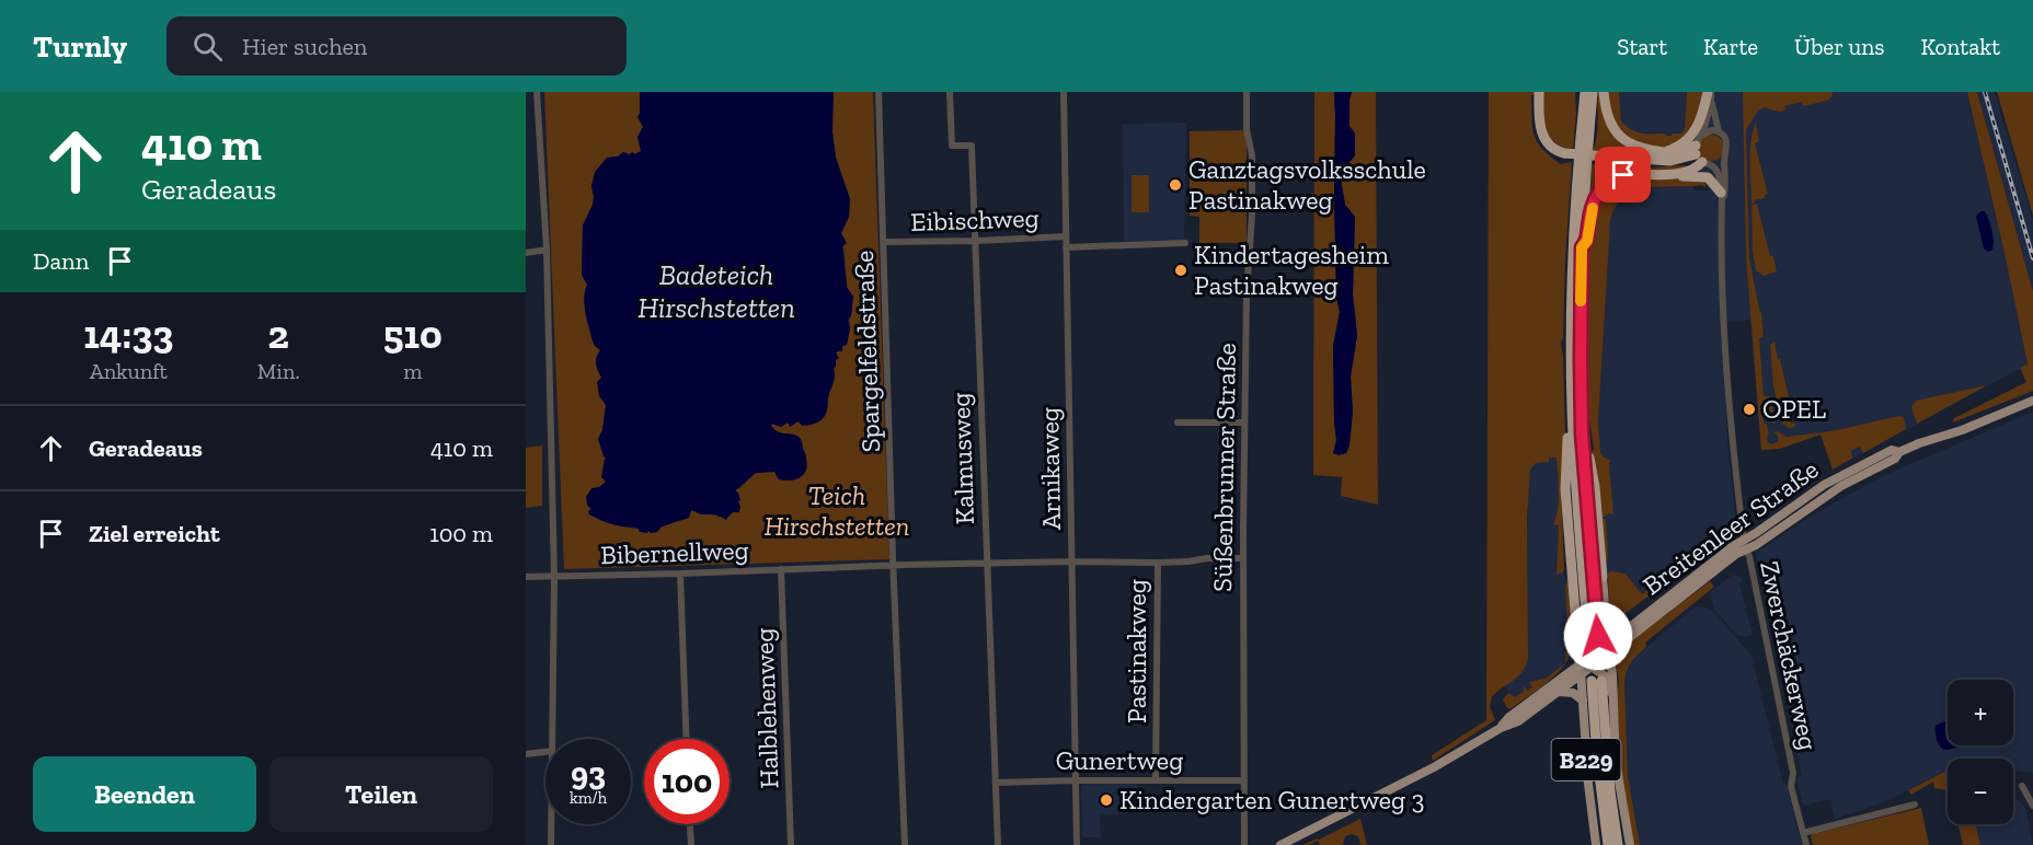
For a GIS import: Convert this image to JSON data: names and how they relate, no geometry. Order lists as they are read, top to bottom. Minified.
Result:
{"streets":{"main road":["Breitenleer Straße","B229"],"street":["Eibischweg","Spargelfeldstraße","Kalmusweg","Süßenbrunner Straße","Arnikaweg","Bibernellweg","Pastinakweg","Zwerchäckerweg","Halblehenweg","Gunertweg"]},"crossings":[["Eibischweg","Spargelfeldstraße"],["Eibischweg","Kalmusweg"],["Eibischweg","Arnikaweg"],["Spargelfeldstraße","Bibernellweg"],["Kalmusweg","Bibernellweg"],["Kalmusweg","Gunertweg"],["Süßenbrunner Straße","Bibernellweg"],["Süßenbrunner Straße","Gunertweg"],["Arnikaweg","Bibernellweg"],["Arnikaweg","Gunertweg"],["Breitenleer Straße","Zwerchäckerweg"],["Breitenleer Straße","B229"],["Bibernellweg","Pastinakweg"],["Bibernellweg","Halblehenweg"],["Pastinakweg","Gunertweg"]],"water":["Badeteich Hirschstetten"],"parks":["Teich Hirschstetten"],"places":["Ganztagsvolksschule Pastinakweg","Kindertagesheim Pastinakweg","OPEL","Kindergarten Gunertweg 3"],"page":{"header":"Turnly","search":"Hier suchen","nav":["Start","Karte","Über uns","Kontakt"],"turn":["410 m","Geradeaus"],"then":"Dann","eta":["14:33","Ankunft","2","Min.","510","m"],"list":[{"name":"Geradeaus","value":"410 m"},{"name":"Ziel erreicht","value":"100 m"}],"map_buttons":["+","−"],"speed":"93 km/h","limit":"100","buttons":["Beenden","Teilen"]}}
